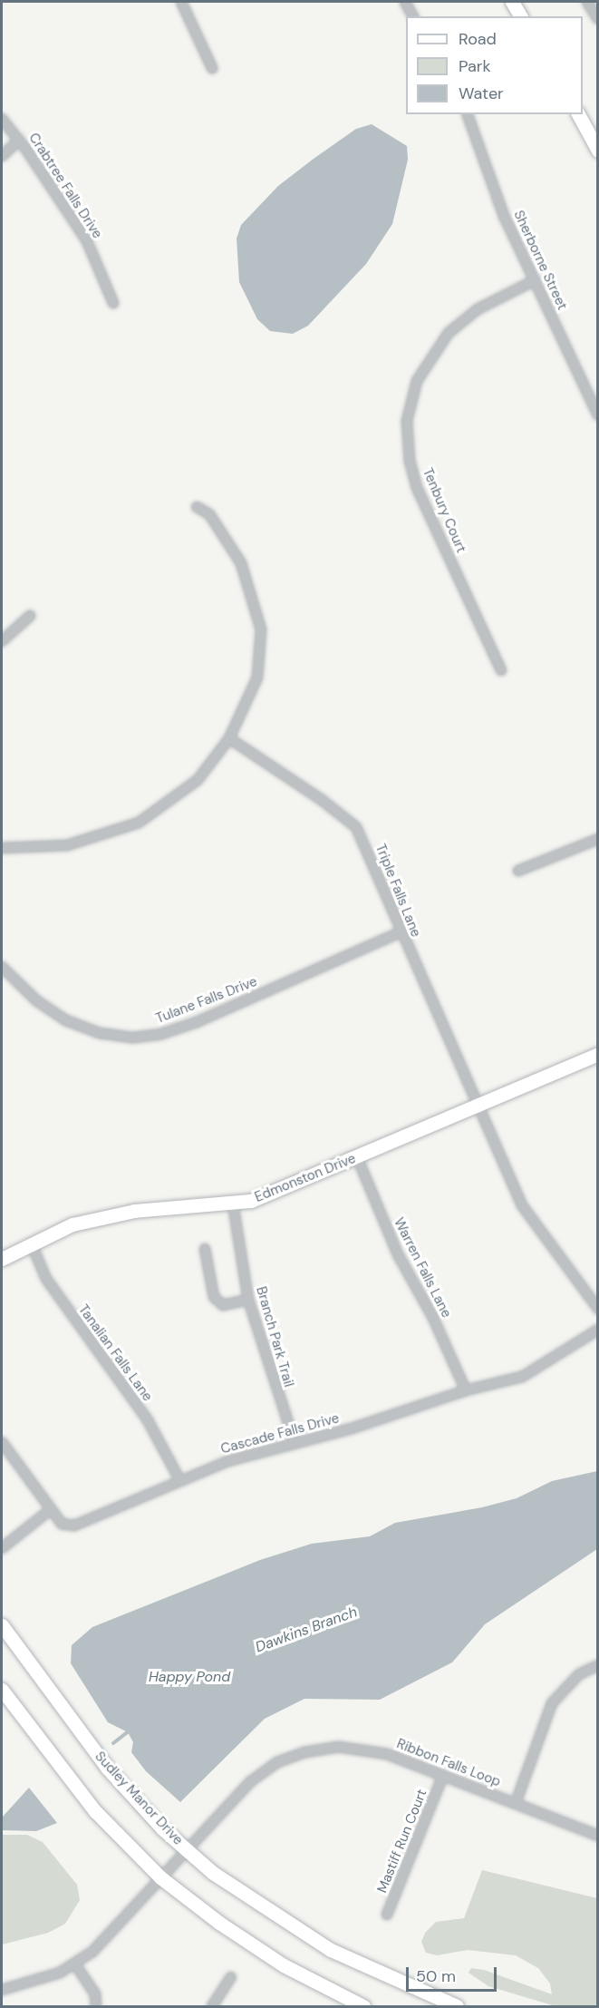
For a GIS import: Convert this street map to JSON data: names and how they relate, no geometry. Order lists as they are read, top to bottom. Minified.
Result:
{"streets":{"main road":["Edmonston Drive","Sudley Manor Drive"],"street":["Crabtree Falls Drive","Sherborne Street","Tenbury Court","Triple Falls Lane","Tulane Falls Drive","Warren Falls Lane","Branch Park Trail","Tanalian Falls Lane","Cascade Falls Drive","Ribbon Falls Loop","Mastiff Run Court"]},"crossings":[["Sherborne Street","Tenbury Court"],["Triple Falls Lane","Tulane Falls Drive"],["Triple Falls Lane","Edmonston Drive"],["Edmonston Drive","Warren Falls Lane"],["Edmonston Drive","Branch Park Trail"],["Edmonston Drive","Tanalian Falls Lane"],["Warren Falls Lane","Cascade Falls Drive"],["Branch Park Trail","Cascade Falls Drive"],["Tanalian Falls Lane","Cascade Falls Drive"],["Ribbon Falls Loop","Sudley Manor Drive"],["Ribbon Falls Loop","Mastiff Run Court"]],"water":["Dawkins Branch","Happy Pond"],"legend":["Road","Park","Water"],"scale_bar":"50 m"}
